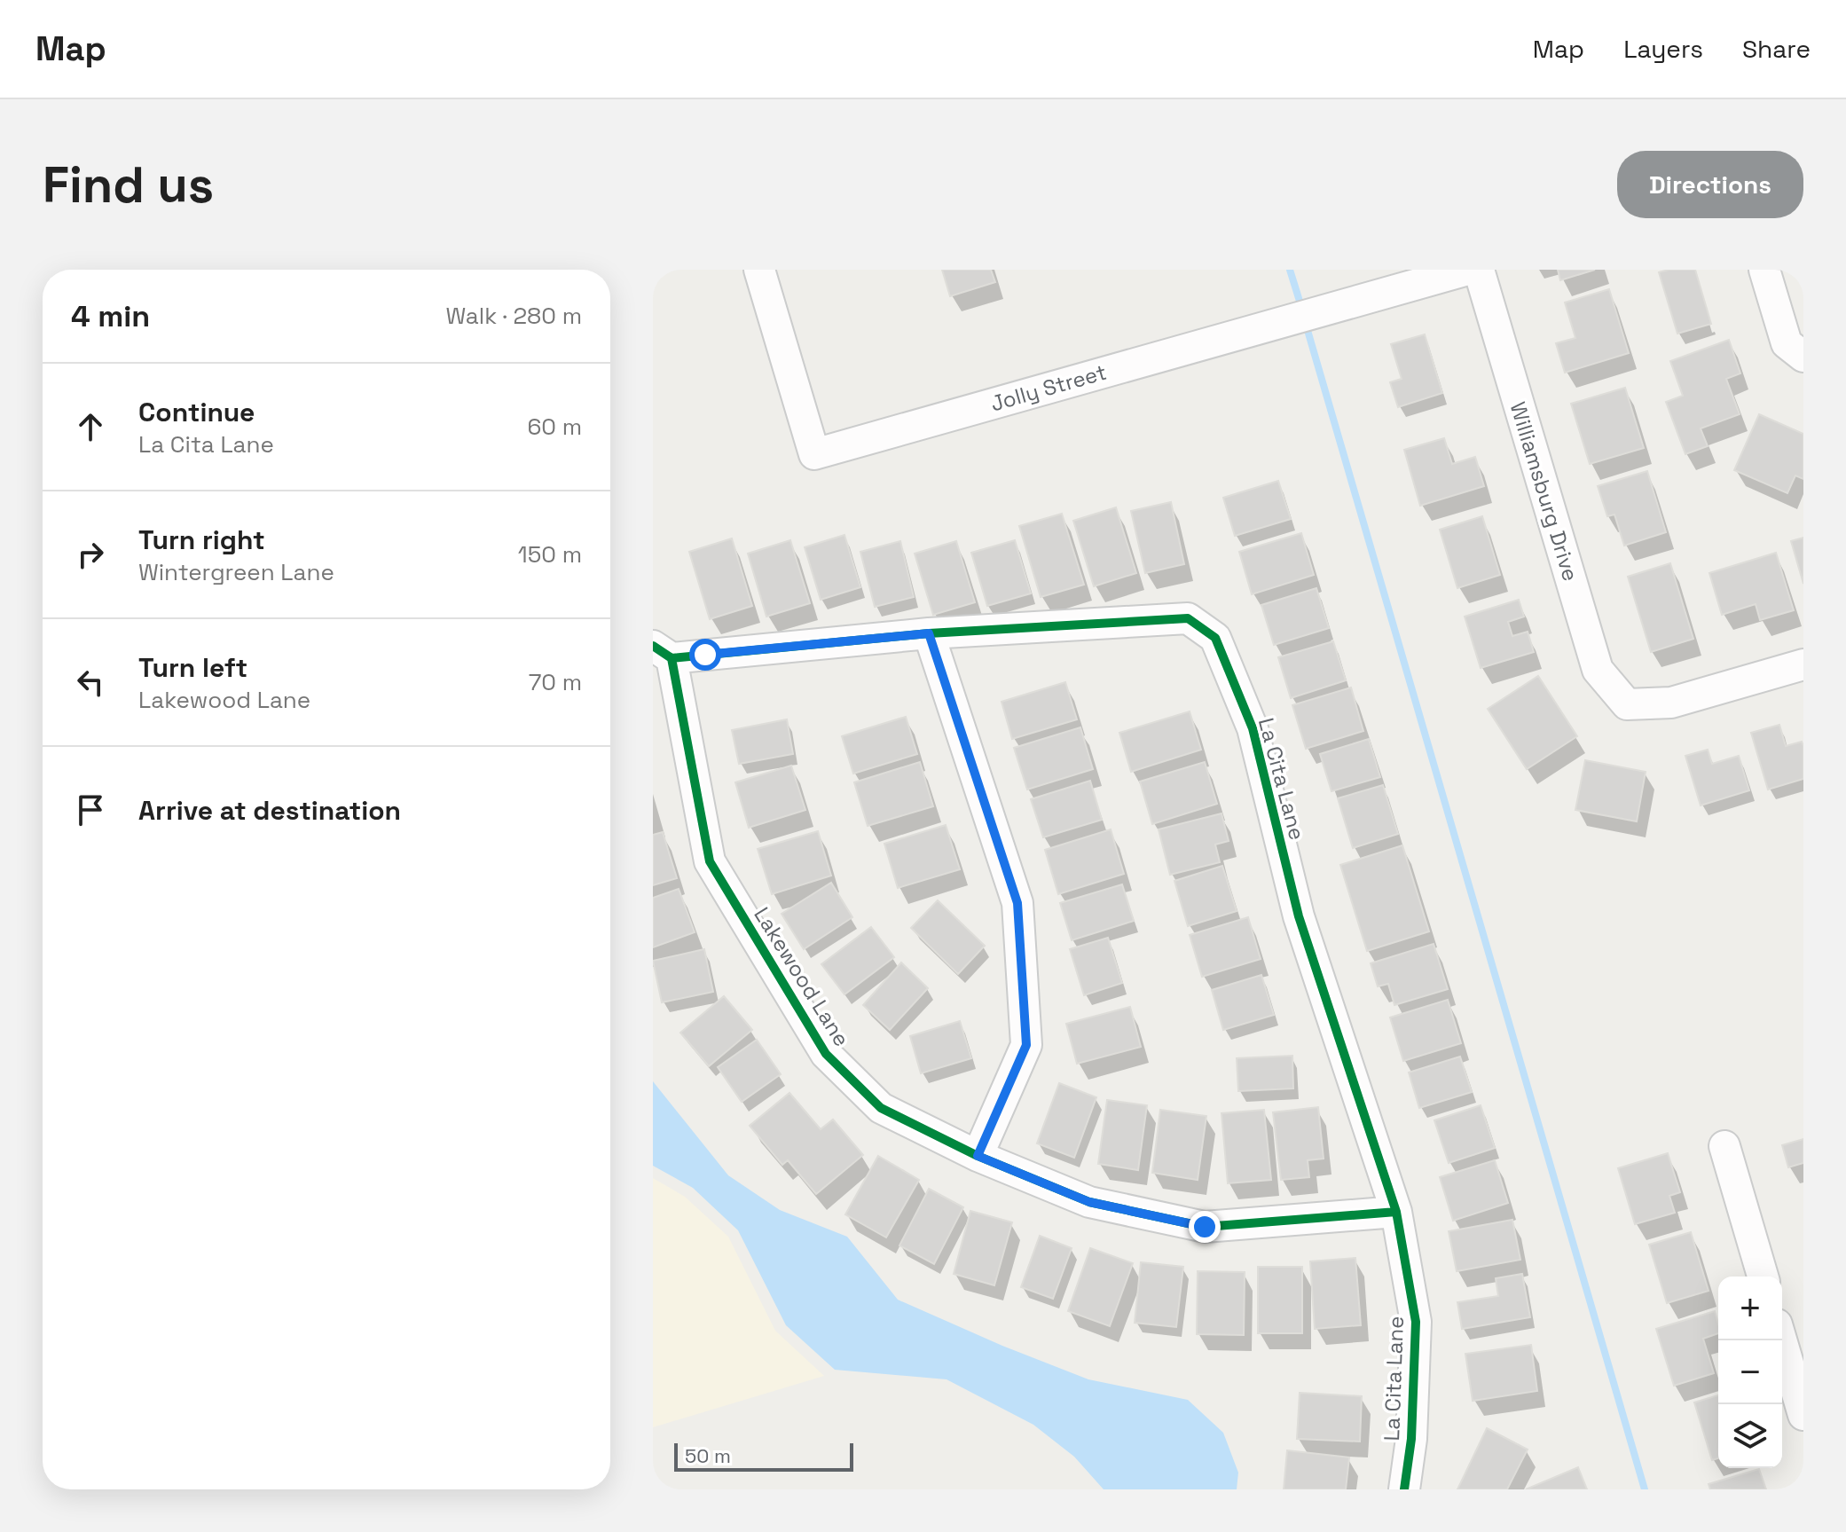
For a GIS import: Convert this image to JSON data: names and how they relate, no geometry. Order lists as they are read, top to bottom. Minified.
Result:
{"streets":{"street":["Jolly Street","Williamsburg Drive","La Cita Lane","Lakewood Lane"]},"crossings":[["La Cita Lane","Lakewood Lane"]],"scale_bar":"50 m","page":{"header":"Map","nav":["Map","Layers","Share"],"buttons":"Directions","title":"Find us","heading":["4 min","Walk · 280 m"],"list":[["Continue","La Cita Lane","60 m"],["Turn right","Wintergreen Lane","150 m"],["Turn left","Lakewood Lane","70 m"],"Arrive at destination"],"map_buttons":["+","−"],"scale":"50 m"}}
